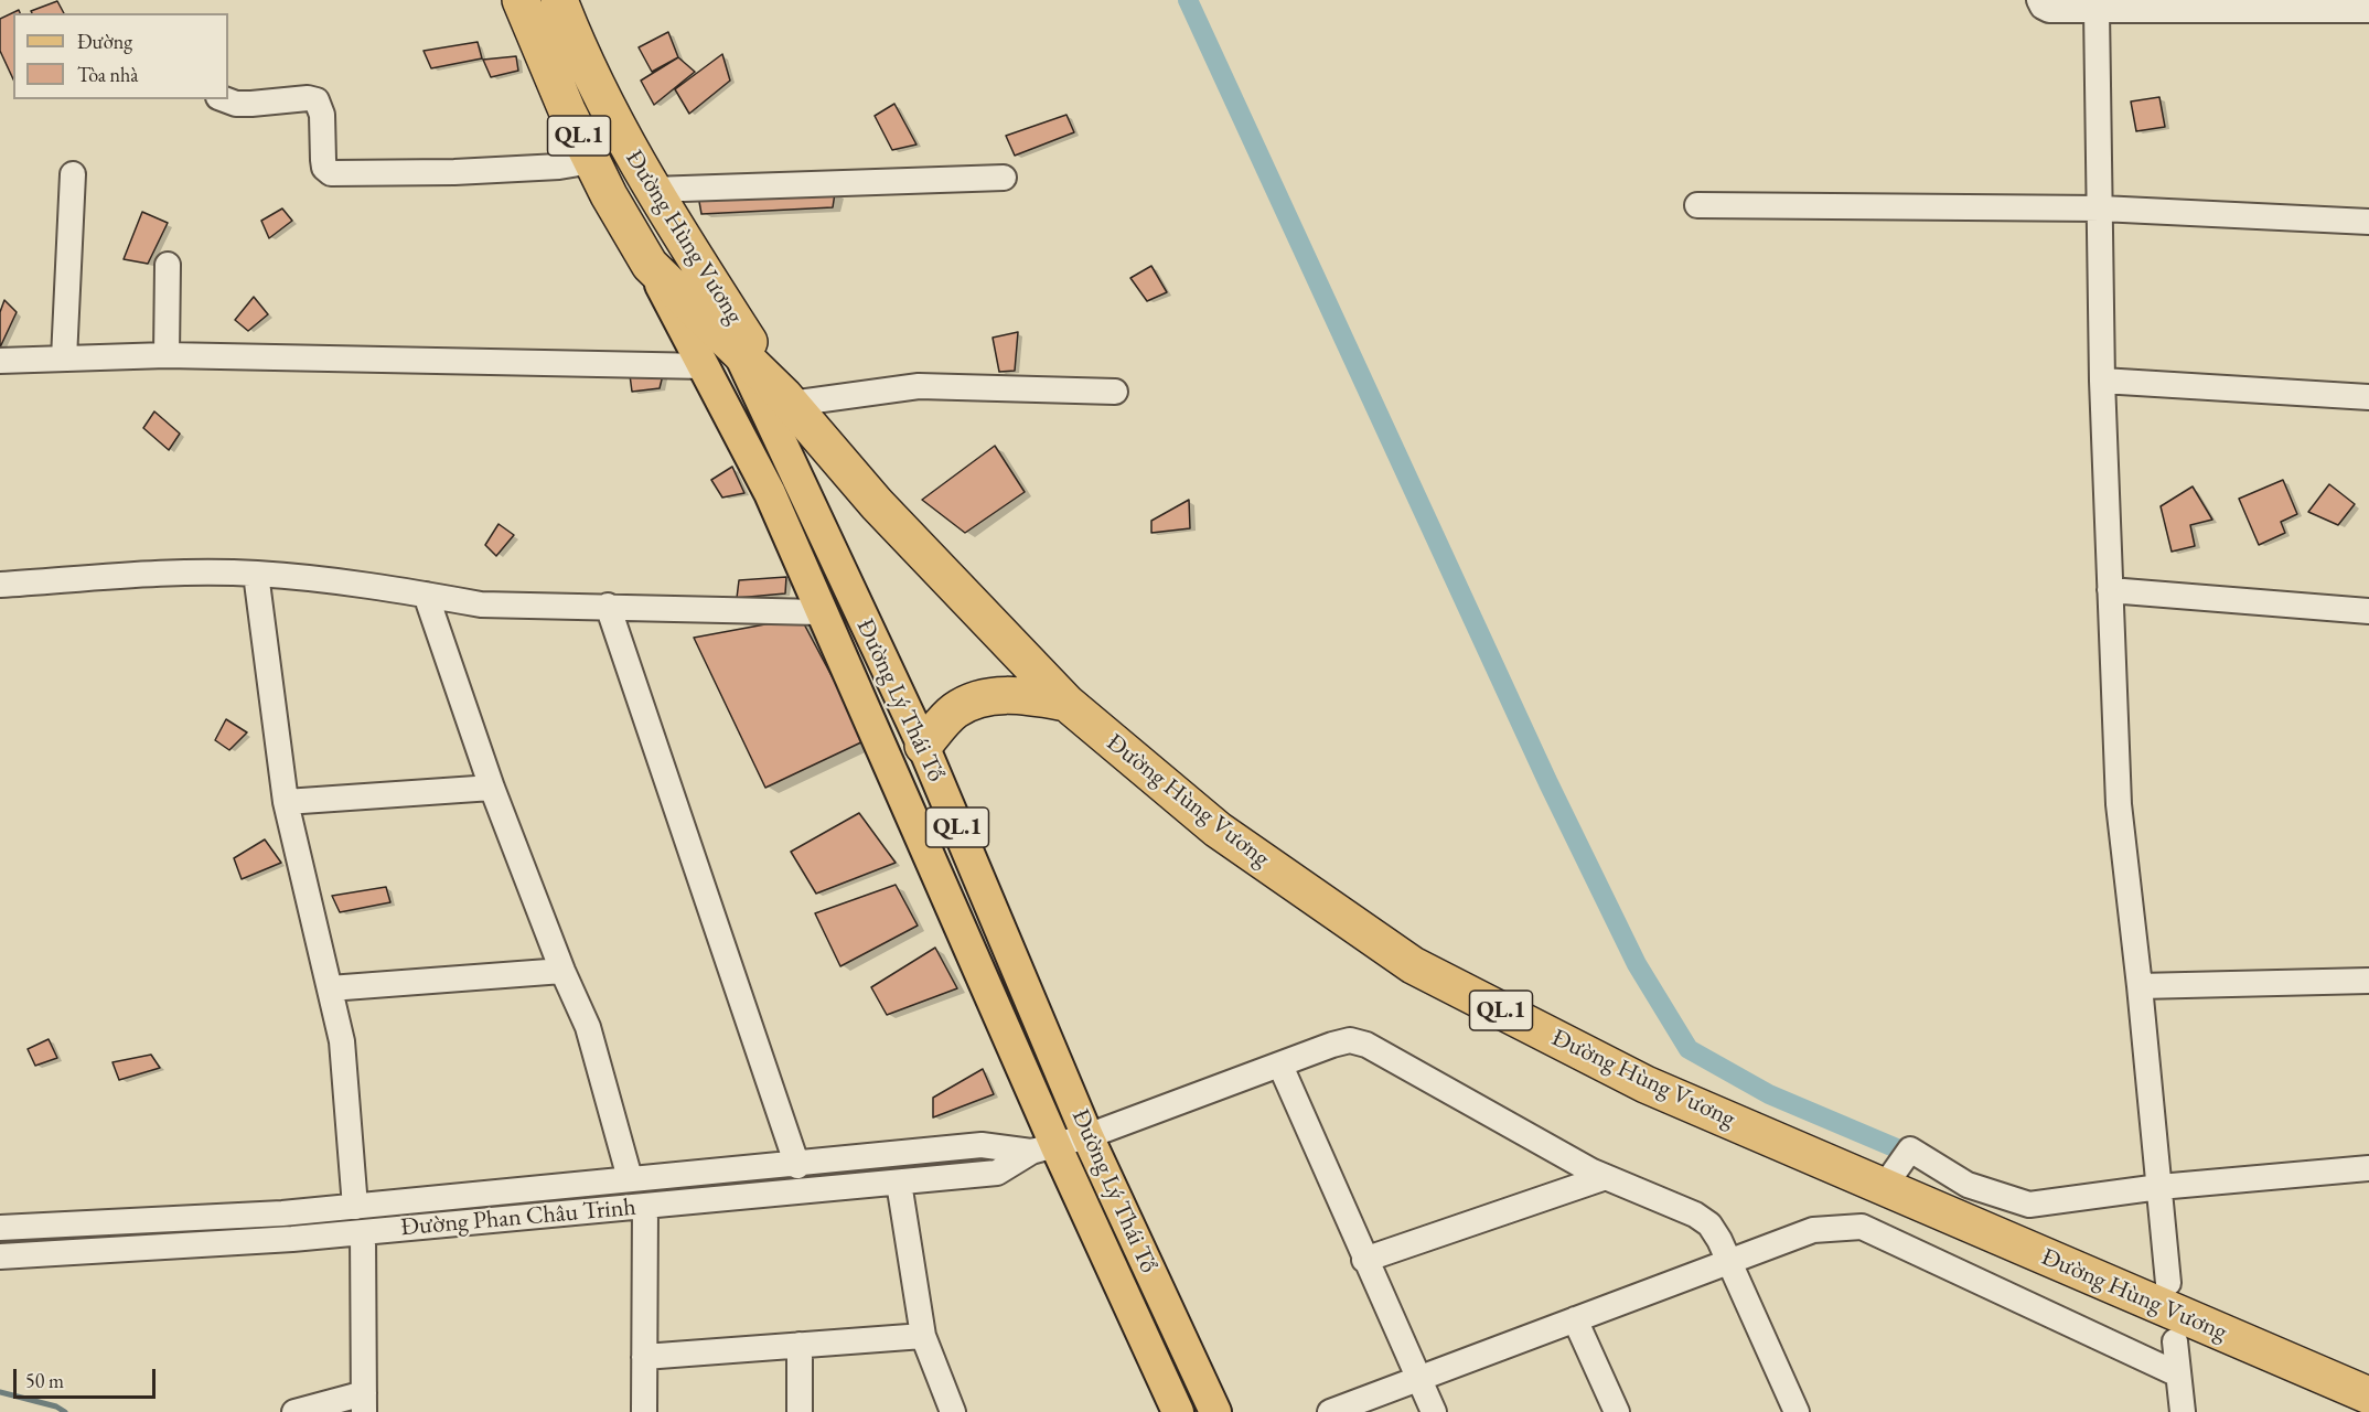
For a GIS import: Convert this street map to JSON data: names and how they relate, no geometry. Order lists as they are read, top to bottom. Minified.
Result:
{"streets":{"highway":["QL.1","Đường Hùng Vương"],"main road":["Đường Lý Thái Tổ"],"street":["Đường Phan Châu Trinh"]},"crossings":[["Đường Hùng Vương","Đường Lý Thái Tổ"],["Đường Lý Thái Tổ","Đường Phan Châu Trinh"]],"legend":["Đường","Tòa nhà"],"scale_bar":"50 m"}
